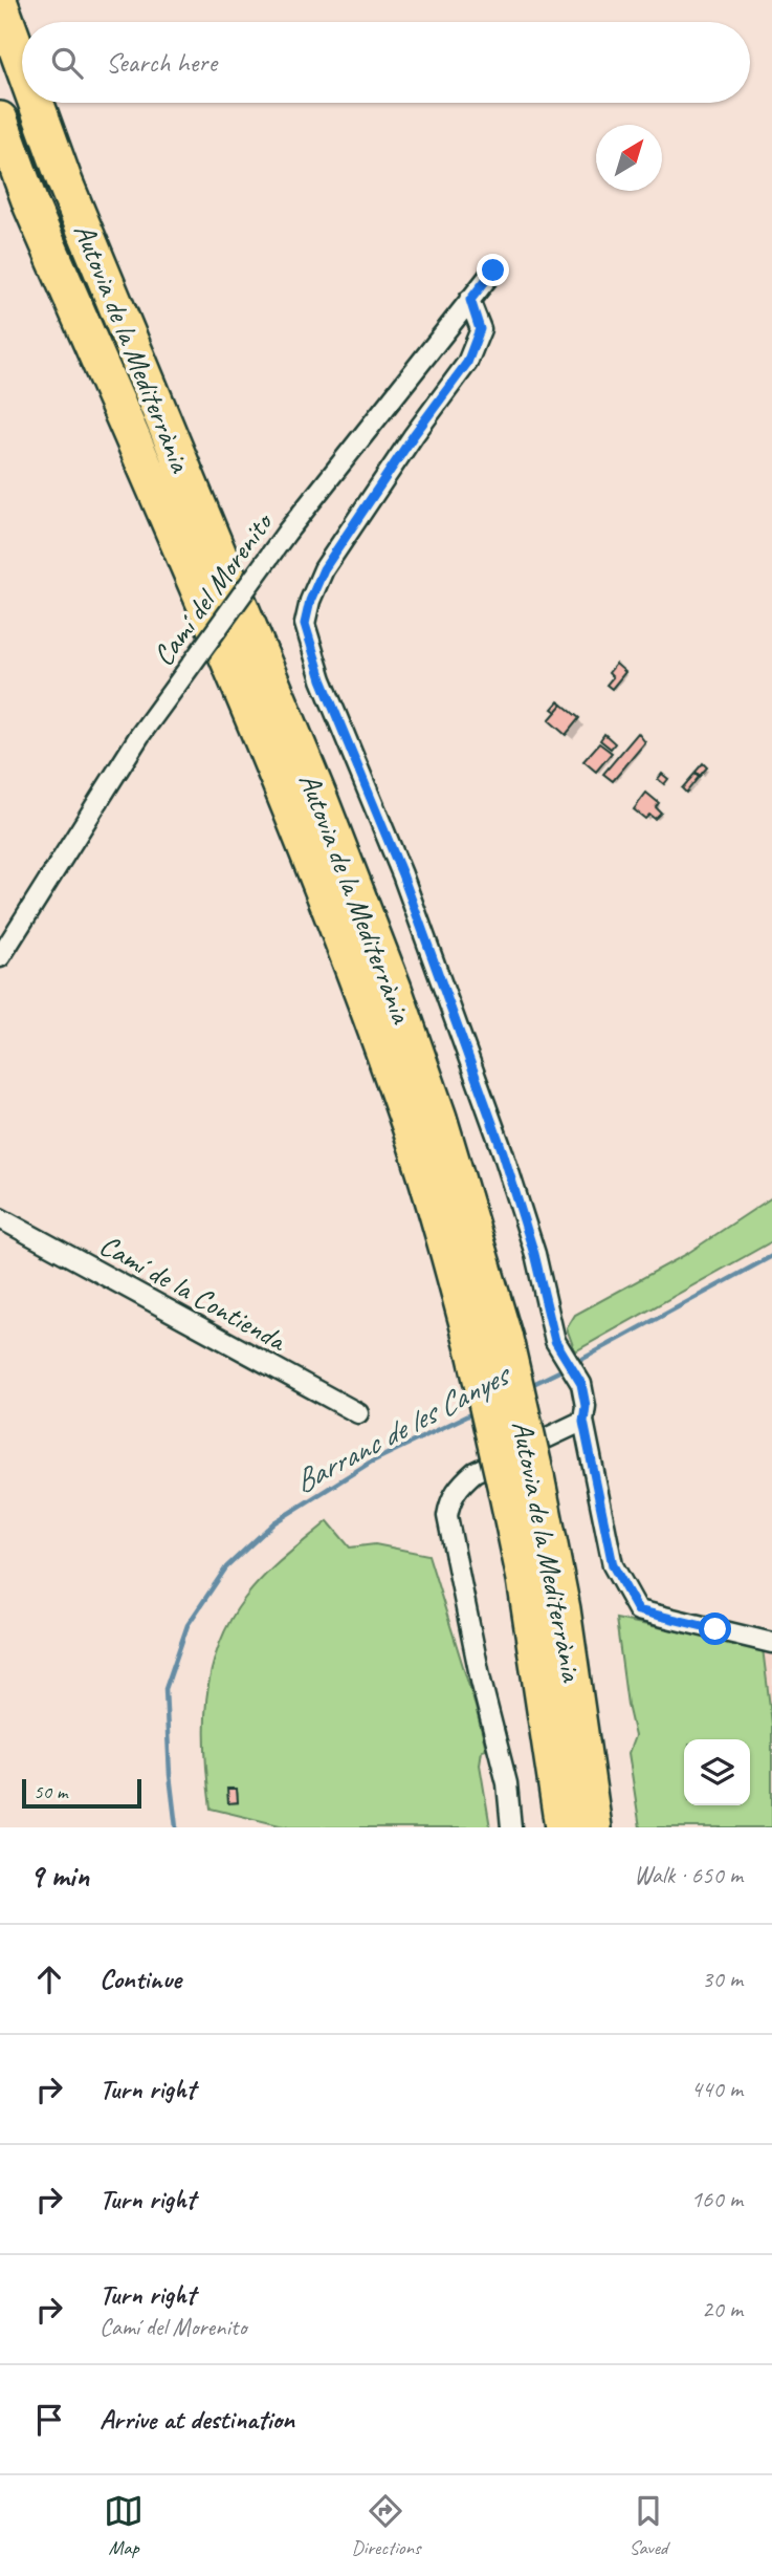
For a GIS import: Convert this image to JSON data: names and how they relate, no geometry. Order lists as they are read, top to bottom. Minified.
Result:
{"streets":{"highway":["Autovia de la Mediterrània"],"street":["Camí del Morenito","Camí de la Contienda"]},"water":["Barranc de les Canyes"],"scale_bar":"50 m","north":"top right","page":{"search":"Search here","scale":"50 m","heading":["9 min","Walk · 650 m"],"list":[["Continue","30 m"],["Turn right","440 m"],["Turn right","160 m"],["Turn right","Camí del Morenito","20 m"],"Arrive at destination"],"nav":["Map","Directions","Saved"]}}
